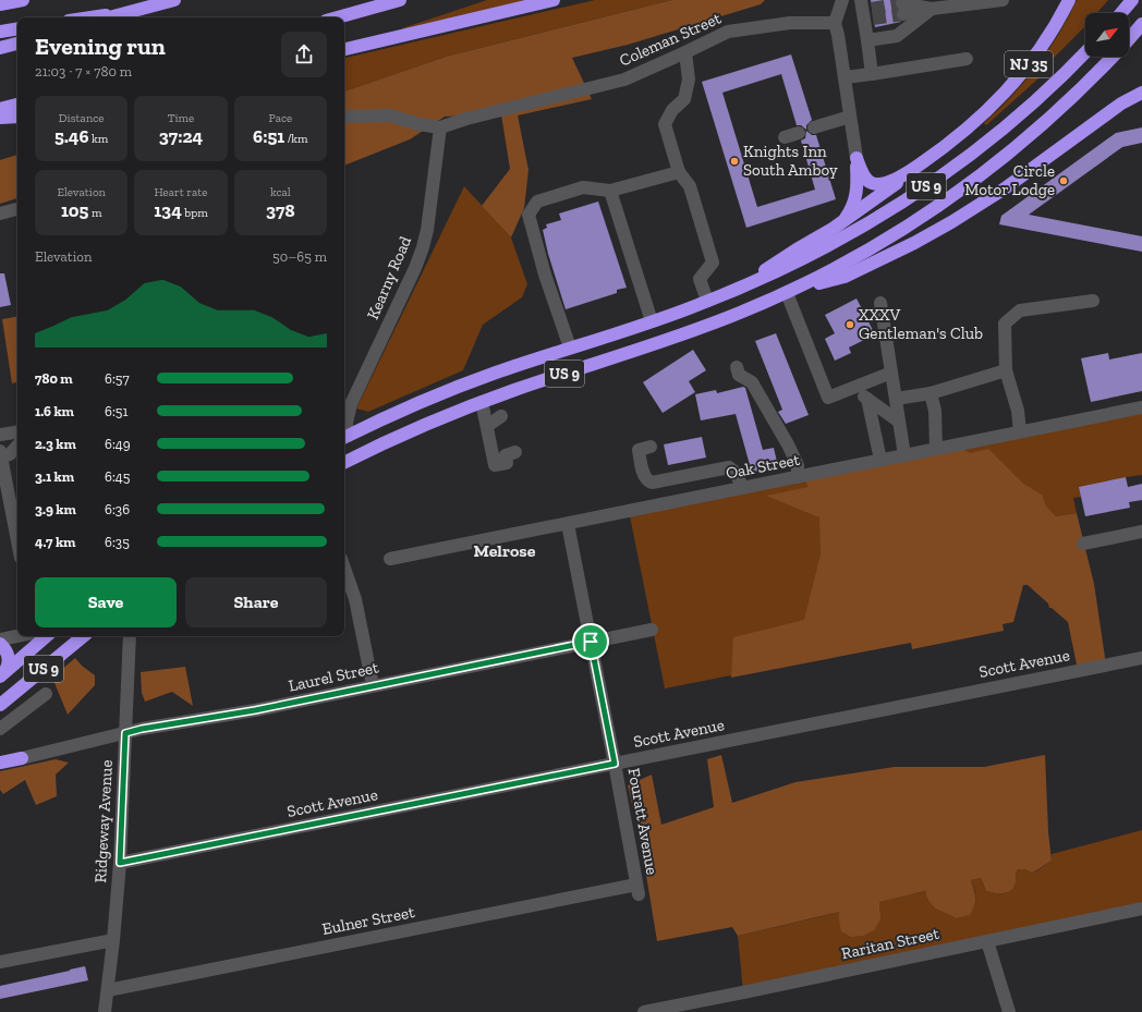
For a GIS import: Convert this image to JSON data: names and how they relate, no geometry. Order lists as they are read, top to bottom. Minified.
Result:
{"streets":{"highway":["NJ 35","US 9"],"street":["Coleman Street","Kearny Road","Oak Street","Scott Avenue","Laurel Street","Ridgeway Avenue","Fouratt Avenue","Eulner Street","Raritan Street"]},"crossings":[["Coleman Street","Kearny Road"],["NJ 35","US 9"],["US 9","Kearny Road"],["Oak Street","Fouratt Avenue"],["Scott Avenue","Ridgeway Avenue"],["Scott Avenue","Fouratt Avenue"],["Laurel Street","Ridgeway Avenue"],["Laurel Street","Fouratt Avenue"],["Ridgeway Avenue","Eulner Street"],["Fouratt Avenue","Eulner Street"]],"districts":["Melrose"],"places":["Knights Inn South Amboy","Circle Motor Lodge","XXXV Gentleman's Club"],"north":"top right","page":{"heading":["Evening run","21:03 · 7 × 780 m"],"stats":[["Distance","5.46 km"],["Time","37:24"],["Pace","6:51 /km"],["Elevation","105 m"],["Heart rate","134 bpm"],["kcal","378"]],"chart":["Elevation","50–65 m"],"list":[{"name":"780 m","note":"6:57"},{"name":"1.6 km","note":"6:51"},{"name":"2.3 km","note":"6:49"},{"name":"3.1 km","note":"6:45"},{"name":"3.9 km","note":"6:36"},{"name":"4.7 km","note":"6:35"}],"buttons":["Save","Share"]}}
